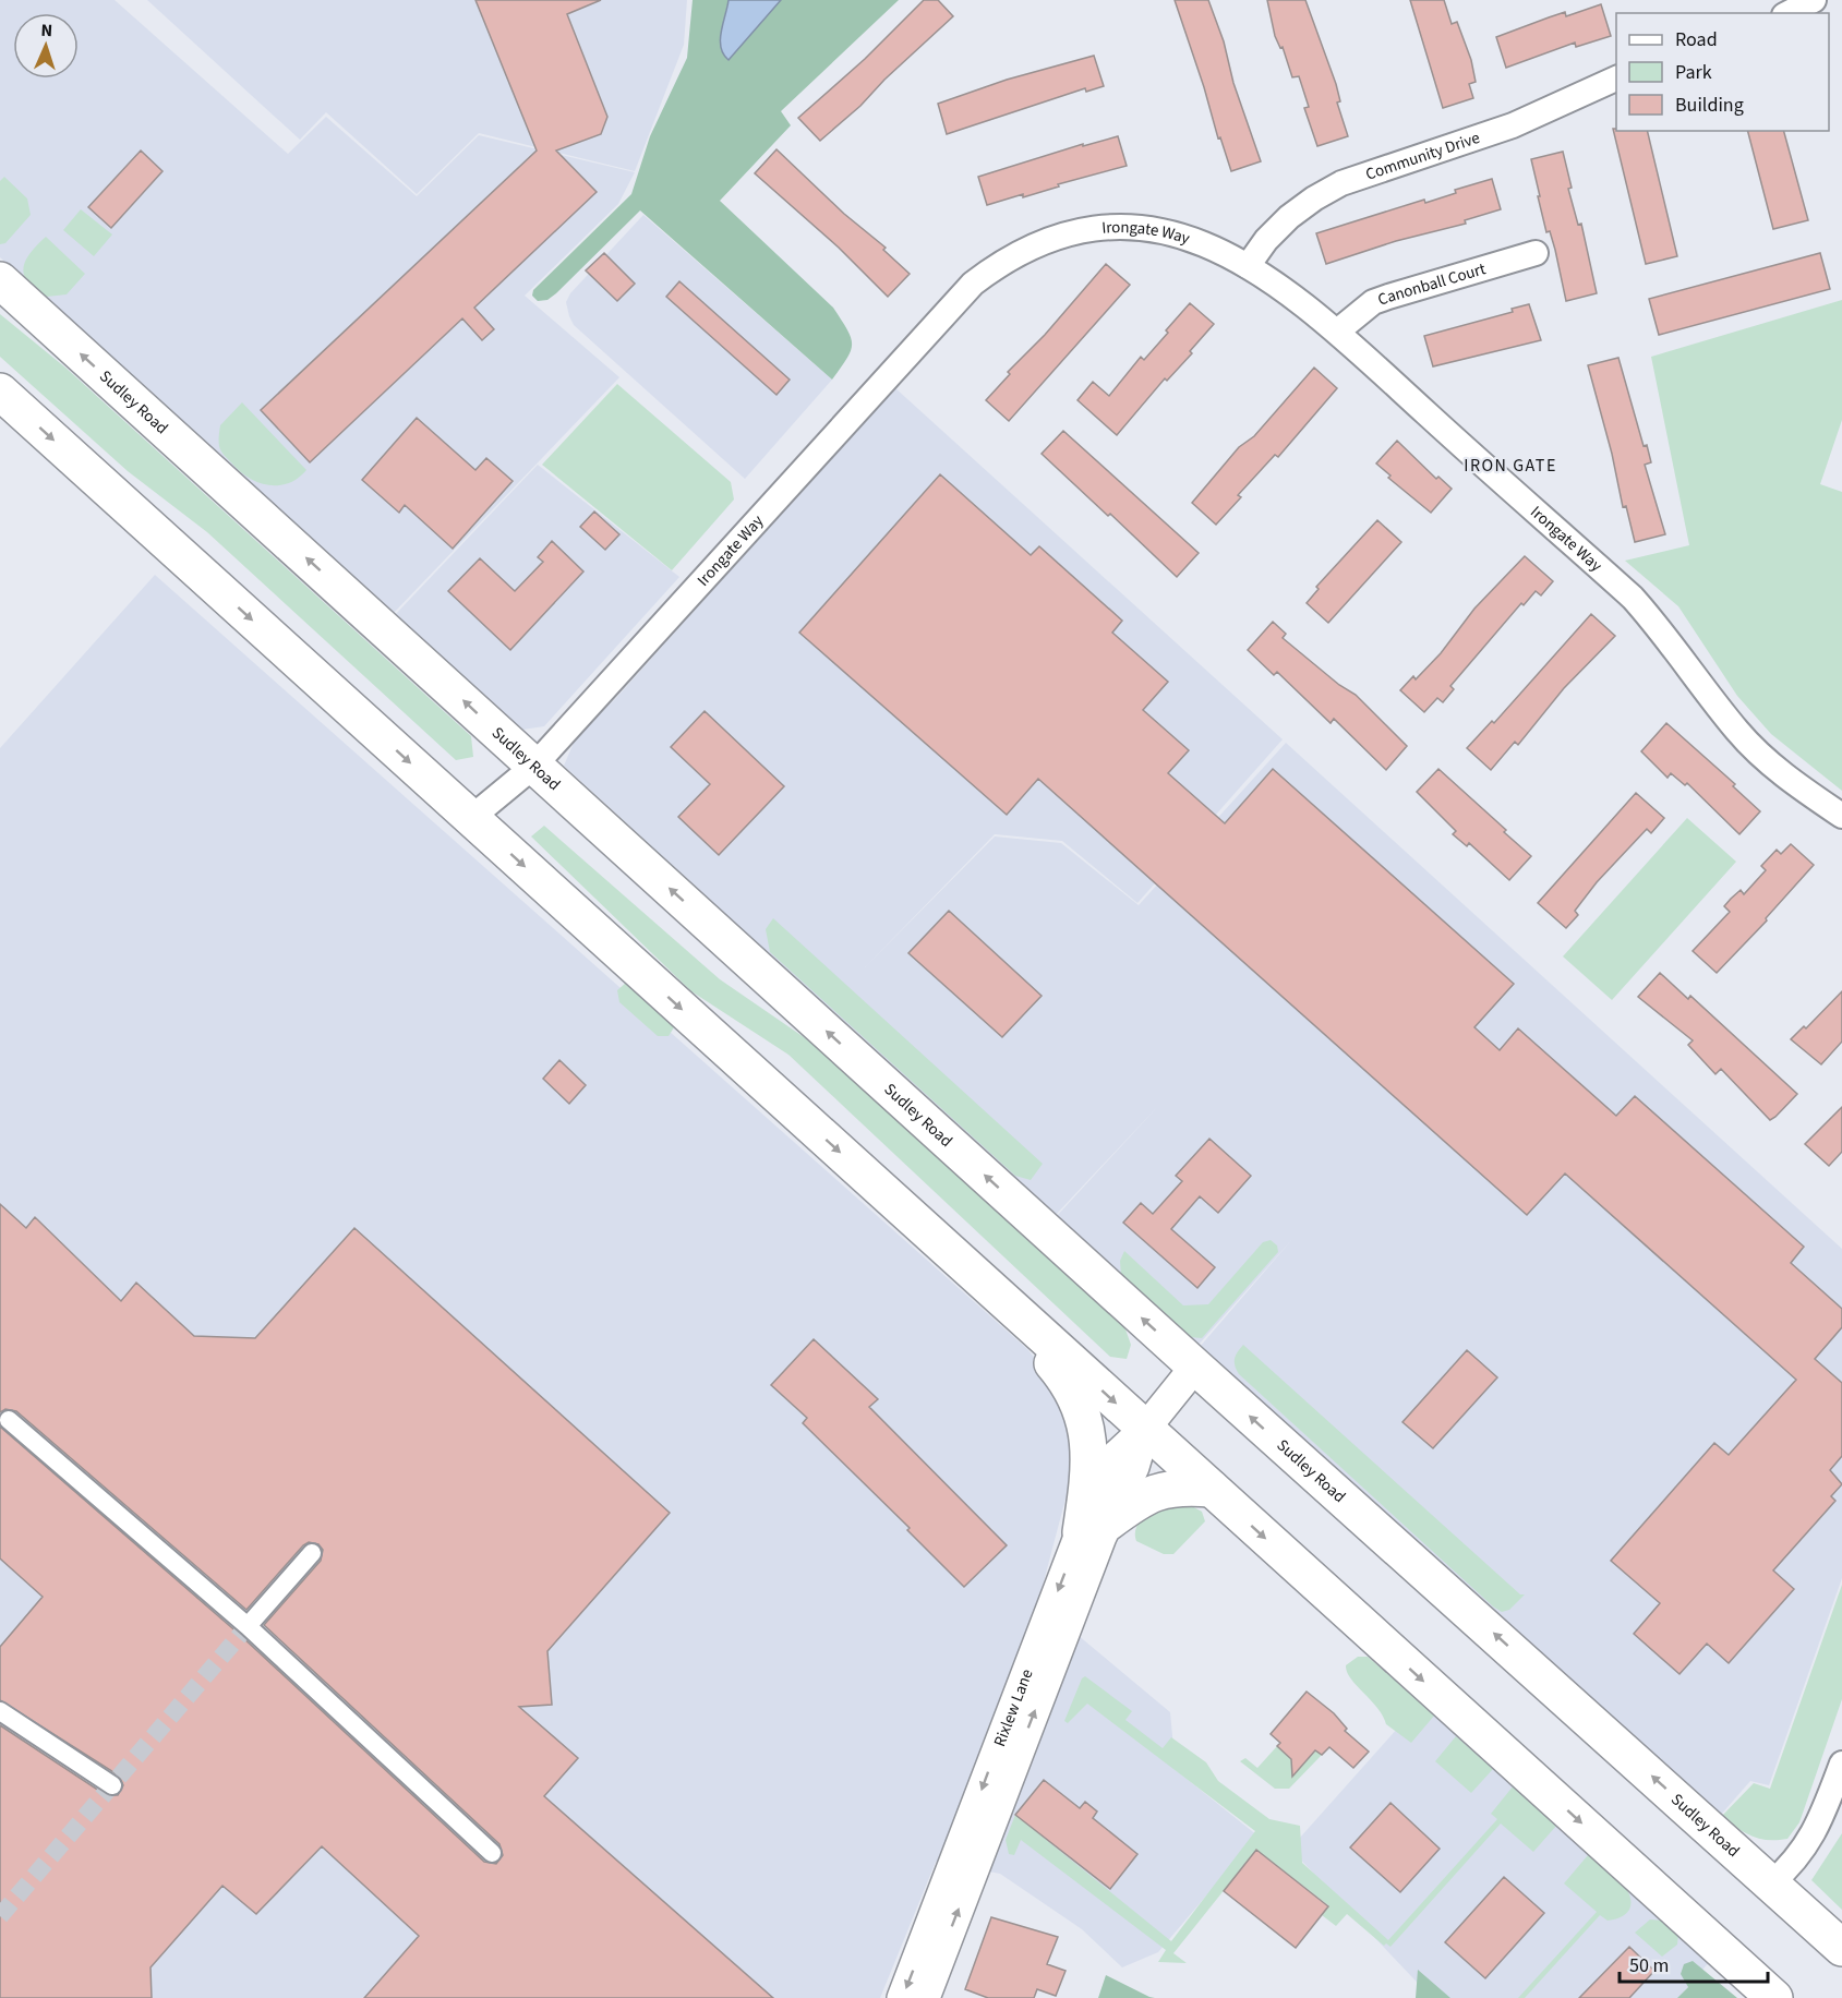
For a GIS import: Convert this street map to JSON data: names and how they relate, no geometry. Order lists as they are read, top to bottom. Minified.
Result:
{"streets":{"main road":["Sudley Road"],"street":["Community Drive","Irongate Way","Canonball Court","Rixlew Lane"]},"crossings":[["Community Drive","Irongate Way"],["Irongate Way","Canonball Court"],["Irongate Way","Sudley Road"],["Sudley Road","Rixlew Lane"]],"districts":["IRON GATE"],"legend":["Road","Park","Building"],"scale_bar":"50 m","north":"top"}
